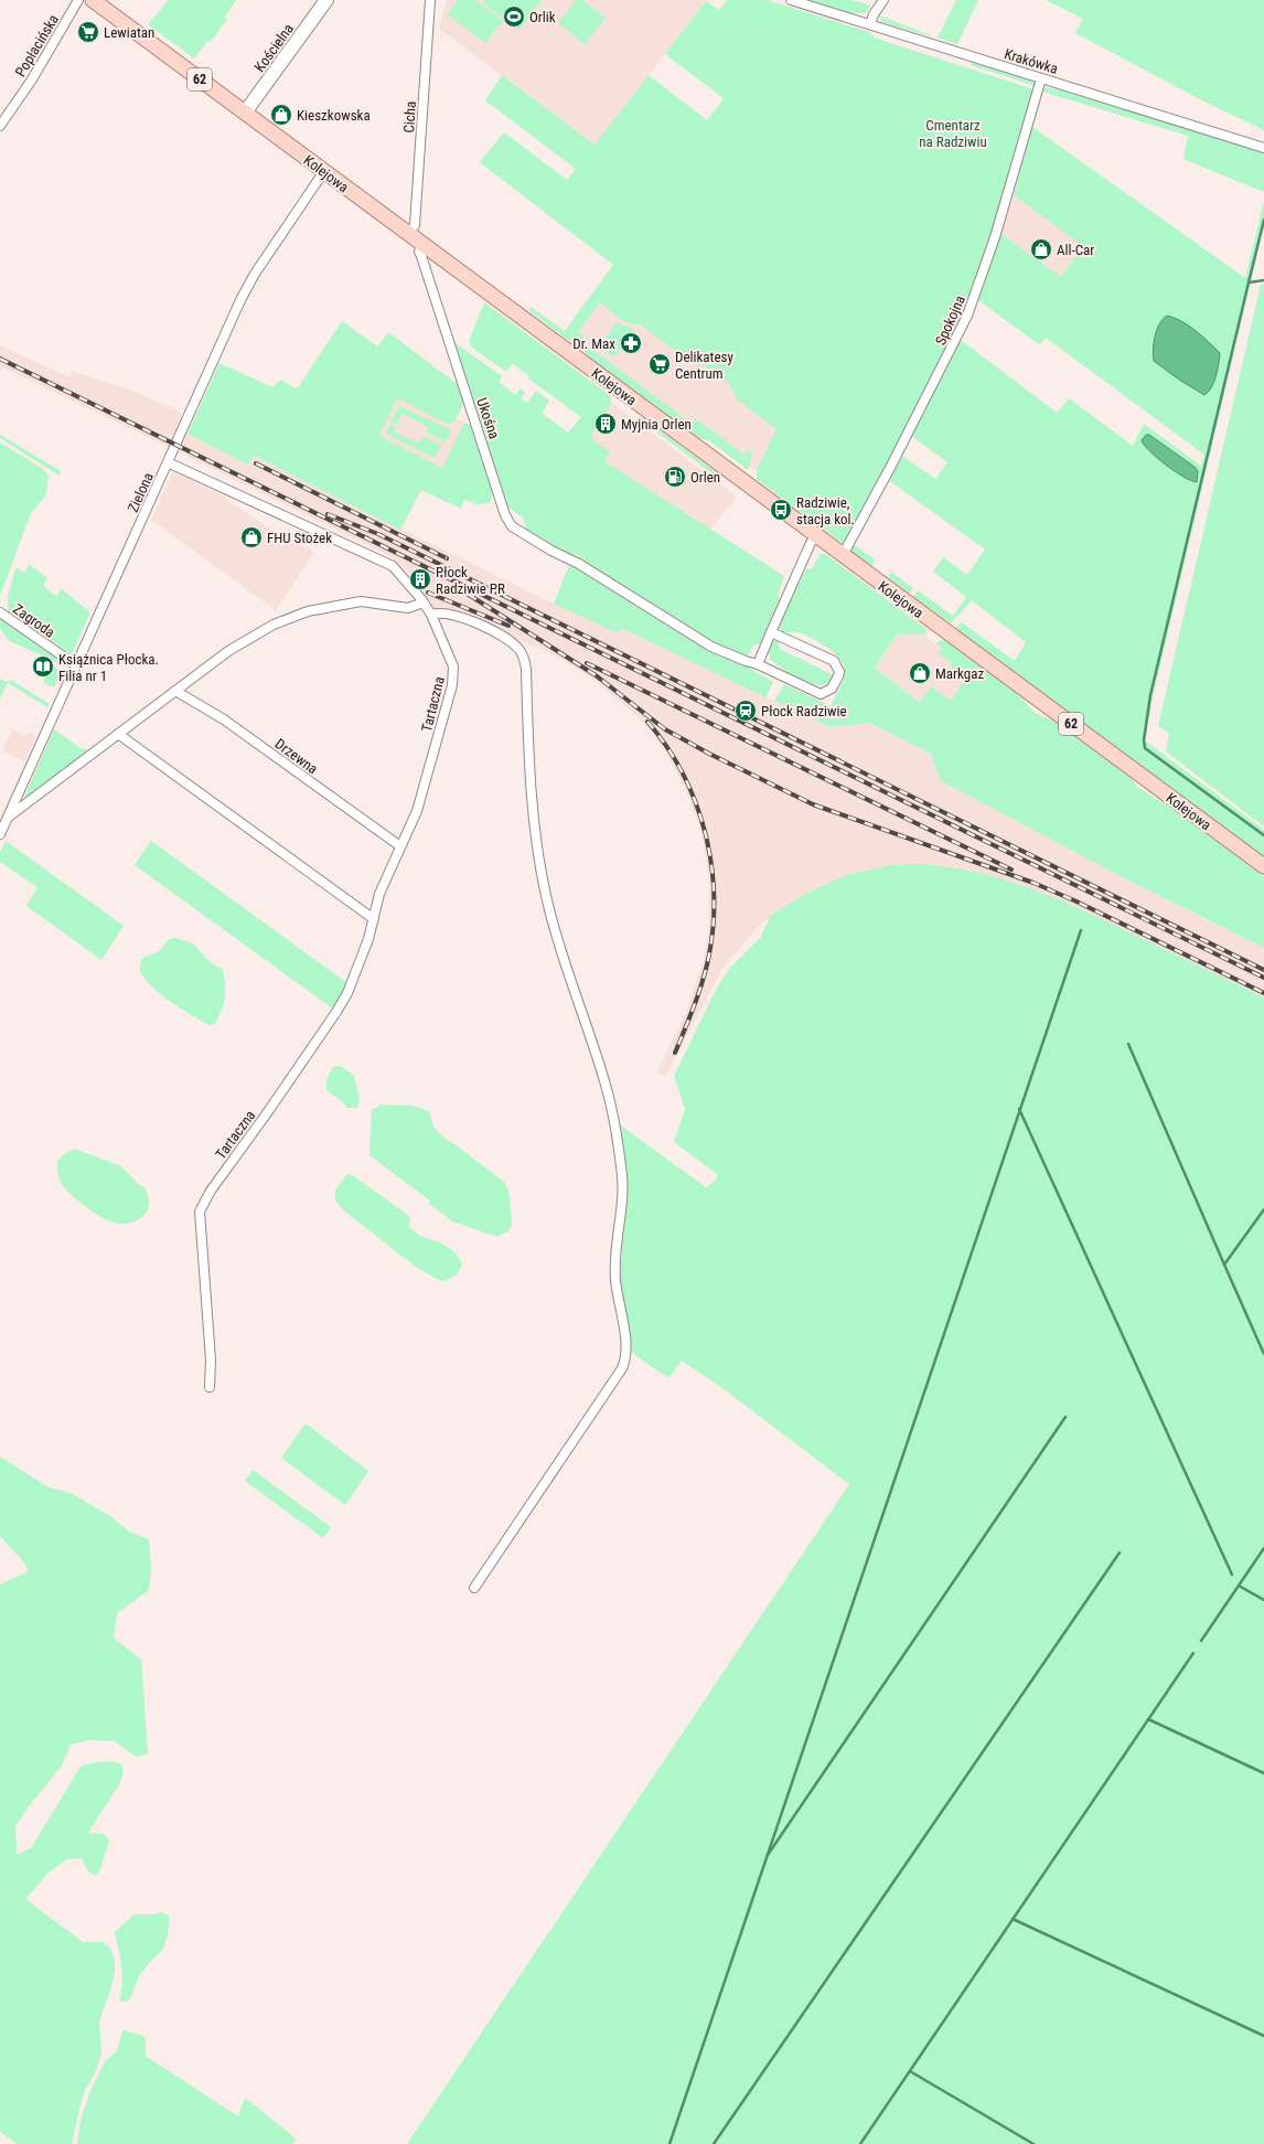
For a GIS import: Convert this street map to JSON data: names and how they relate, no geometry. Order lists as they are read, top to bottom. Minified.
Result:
{"streets":{"main road":["Kościelna","62","Kolejowa"],"street":["Popłacińska","Krakówka","Cicha","Spokojna","Ukośna","Zielona","Zagroda","Tartaczna","Drzewna"]},"crossings":[["Kościelna","Kolejowa"],["Krakówka","Spokojna"],["Cicha","Kolejowa"],["Kolejowa","Spokojna"],["Kolejowa","Ukośna"],["Kolejowa","Zielona"],["Zielona","Zagroda"],["Zielona","Tartaczna"],["Tartaczna","Drzewna"]],"parks":["Cmentarz na Radziwiu"],"places":{"sports":["Orlik"],"supermarket":["Lewiatan","Delikatesy Centrum"],"shop":["Kieszkowska","All-Car","FHU Stożek","Markgaz"],"pharmacy":["Dr. Max"],"building":["Myjnia Orlen","Płock Radziwie PR"],"fuel station":["Orlen"],"bus stop":["Radziwie, stacja kol."],"library":["Książnica Płocka. Filia nr 1"],"station":["Płock Radziwie"]}}
